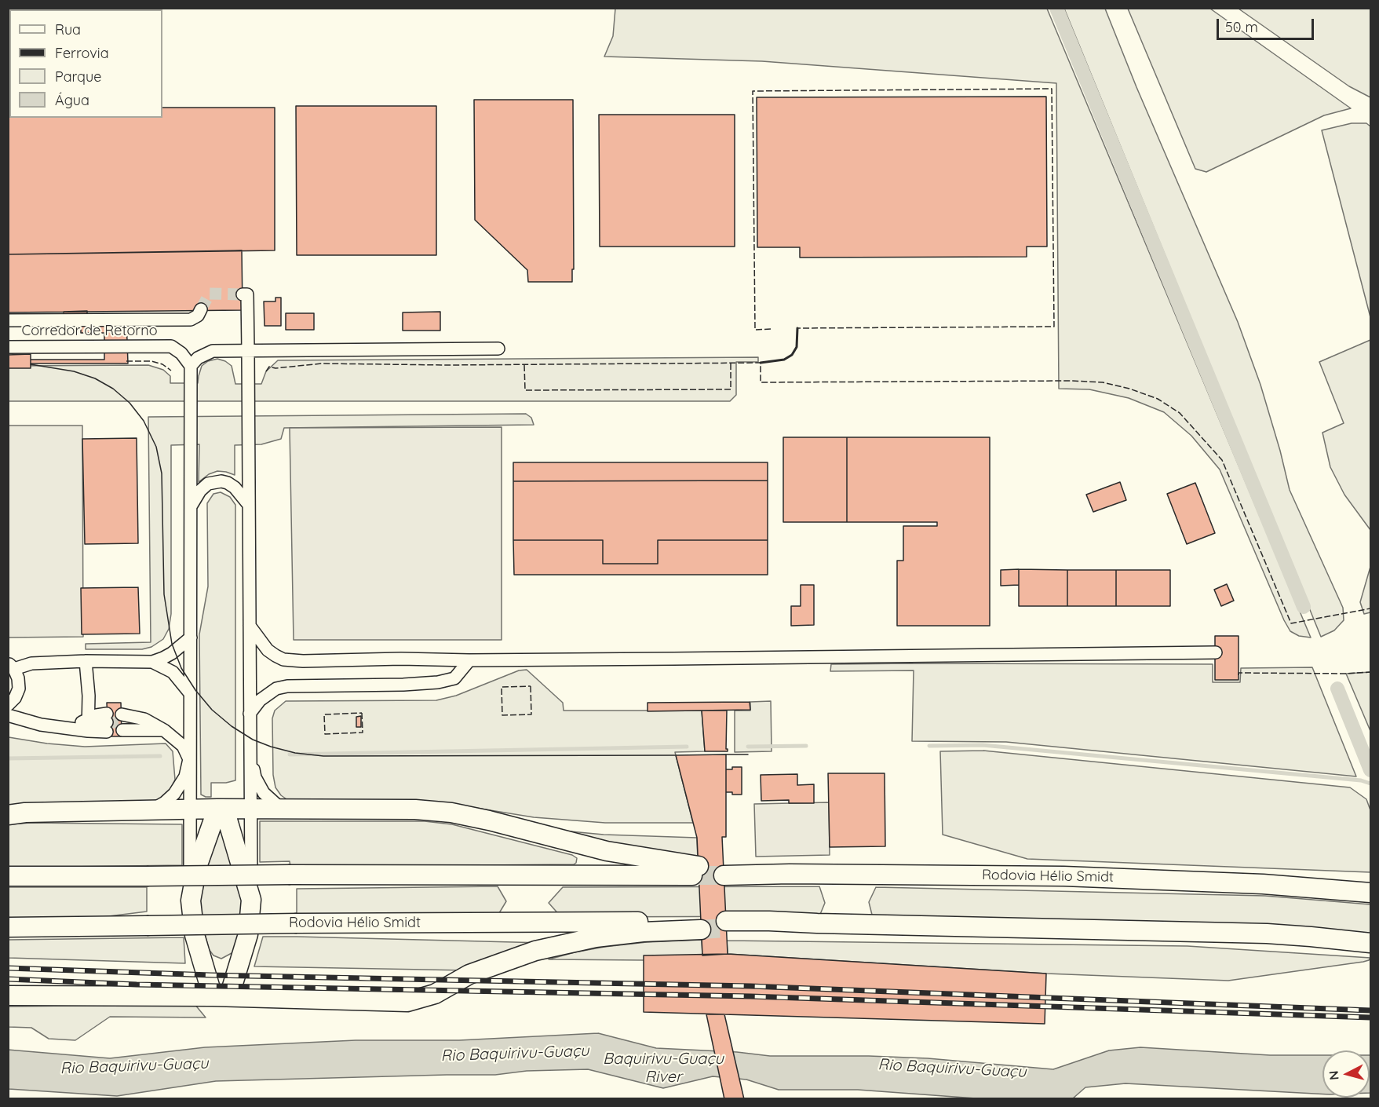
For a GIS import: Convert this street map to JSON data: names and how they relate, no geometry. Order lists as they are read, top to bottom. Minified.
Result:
{"streets":{"main road":["Rodovia Hélio Smidt"],"street":["Corredor de Retorno"]},"water":["Rio Baquirivu-Guaçu","Baquirivu-Guaçu River"],"legend":["Rua","Ferrovia","Parque","Água"],"scale_bar":"50 m","north":"left"}
